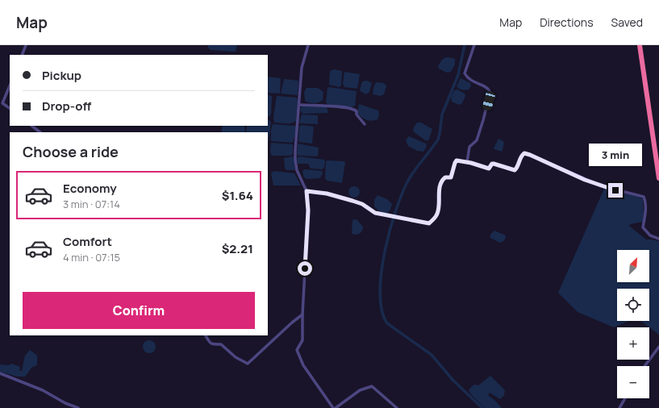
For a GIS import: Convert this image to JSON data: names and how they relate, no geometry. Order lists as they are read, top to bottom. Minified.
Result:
{"north":"top right","page":{"header":"Map","nav":["Map","Directions","Saved"],"banner":["Pickup","Drop-off"],"heading":"Choose a ride","bubble":"3 min","list":[{"name":"Economy","note":"3 min · 07:14","value":"$1.64"},{"name":"Comfort","note":"4 min · 07:15","value":"$2.21"}],"map_buttons":["+","−"],"buttons":"Confirm"}}
